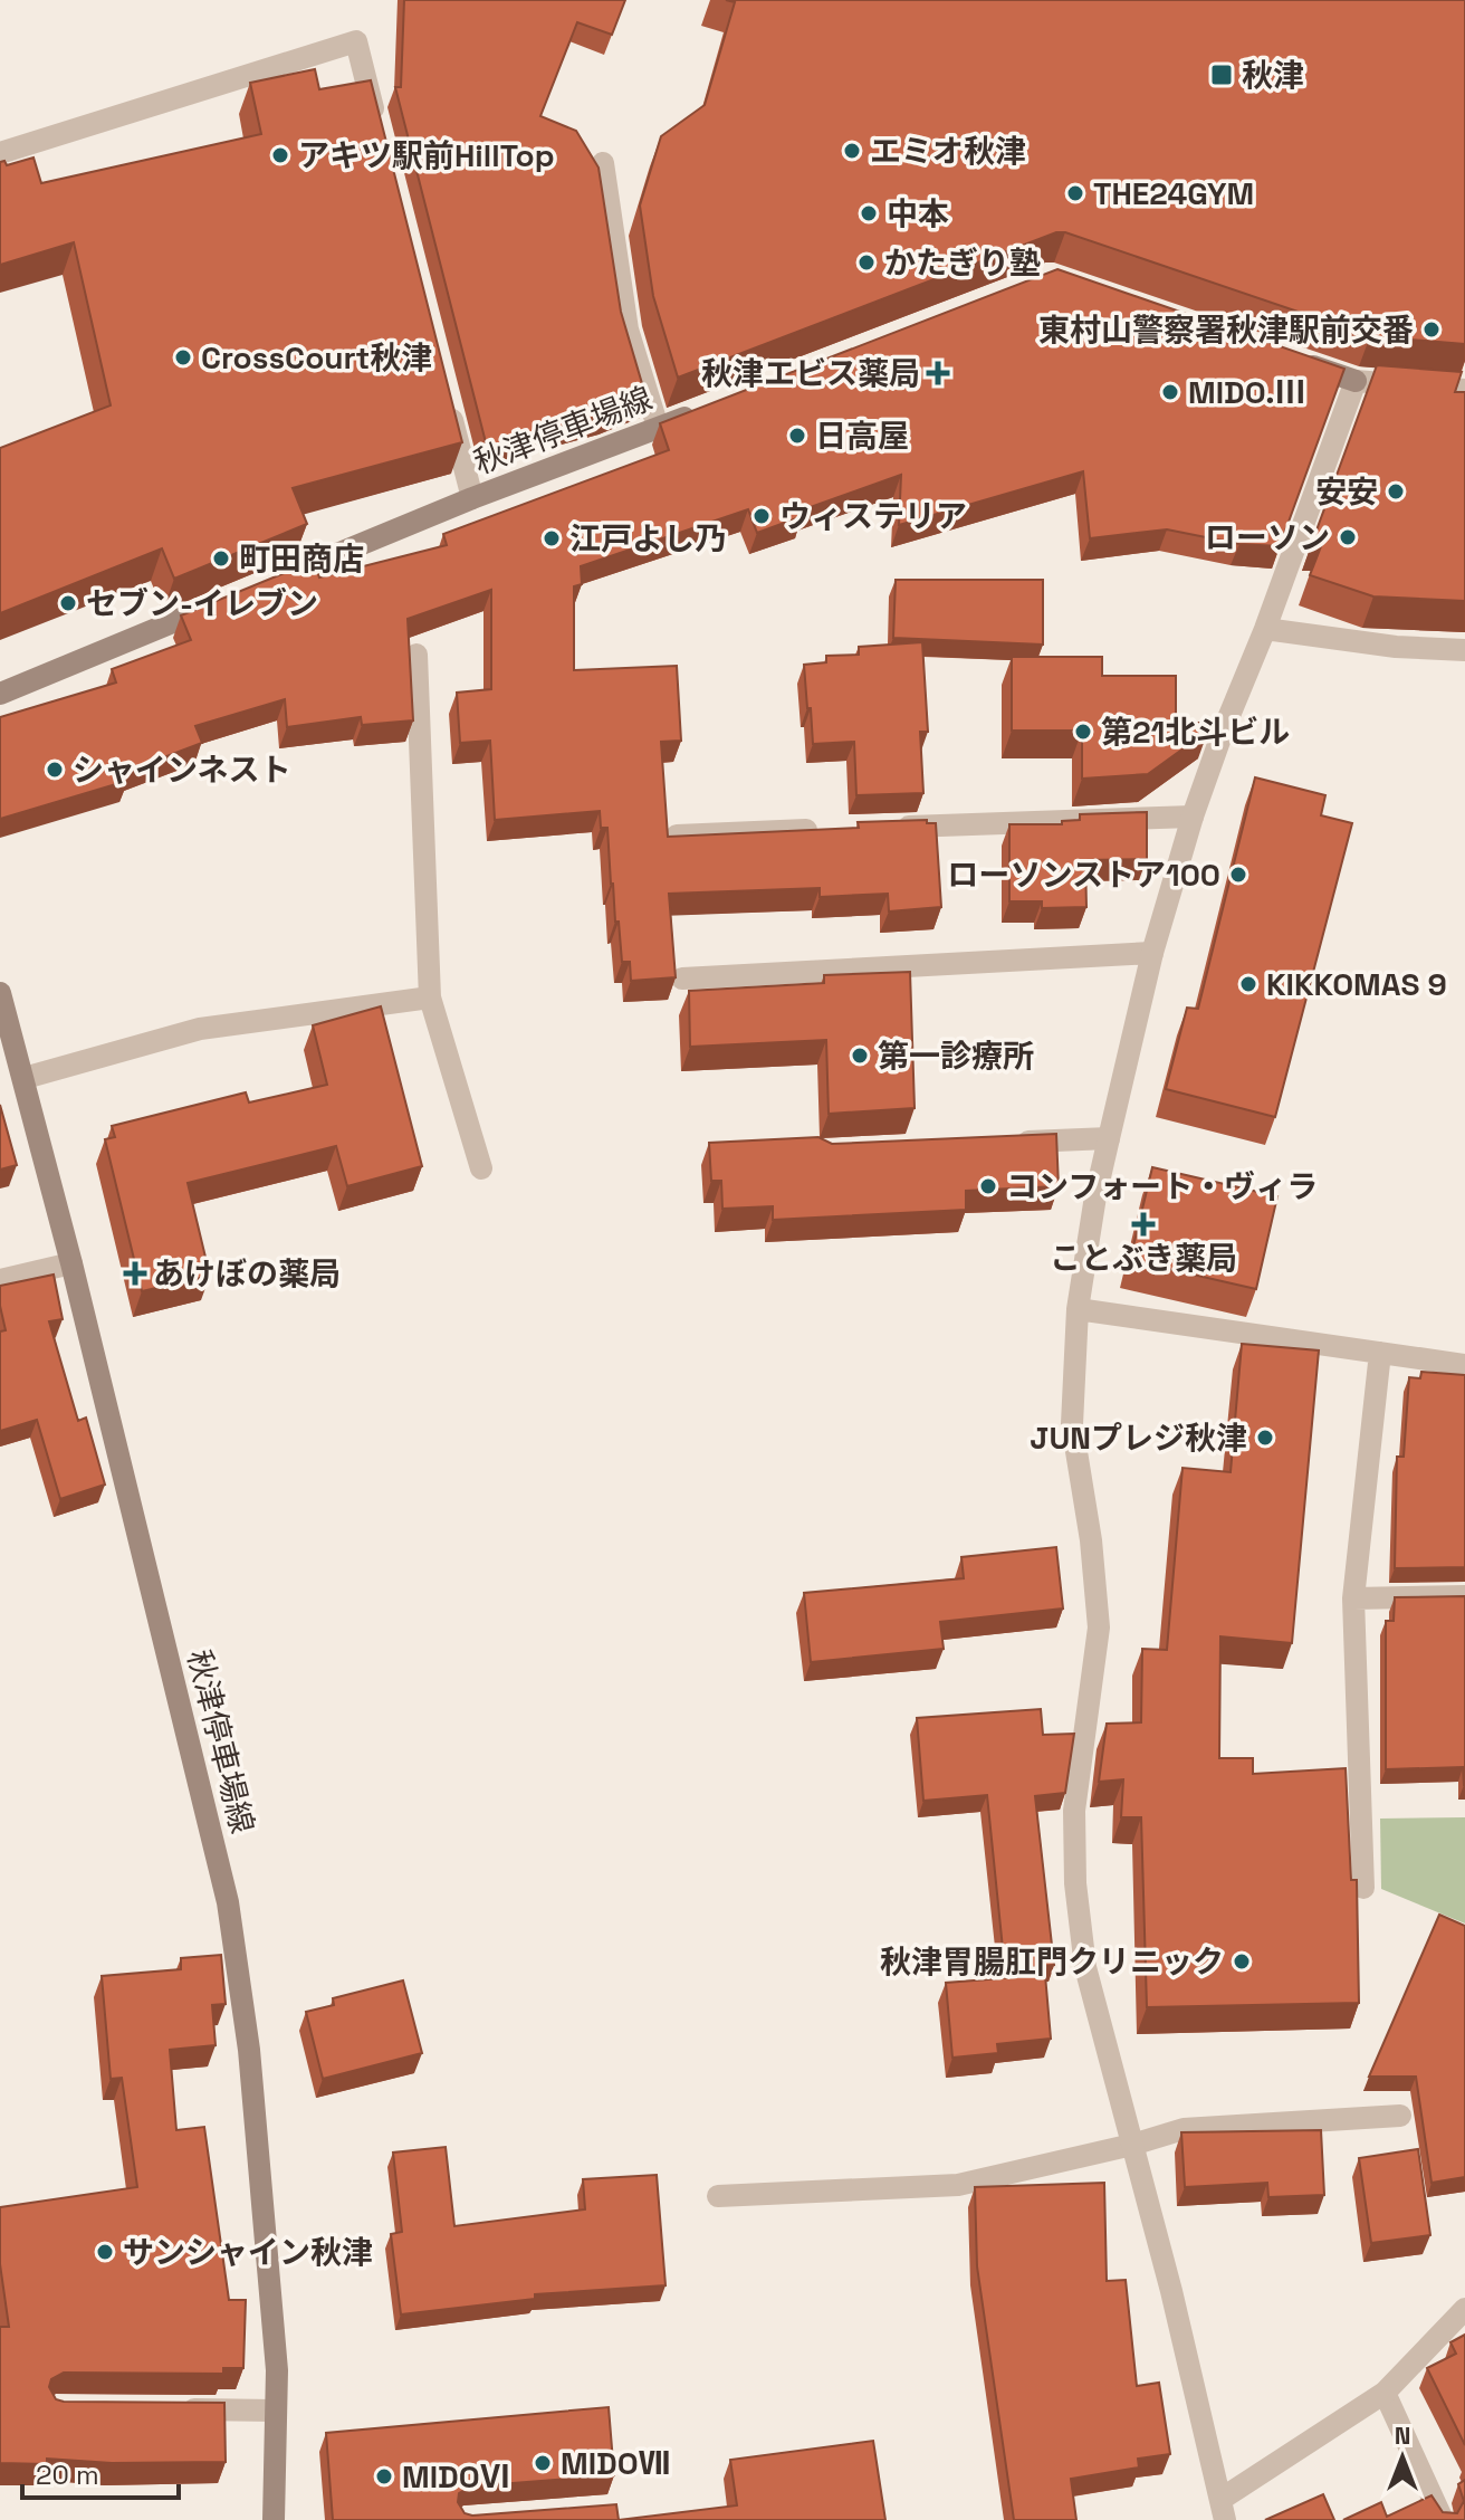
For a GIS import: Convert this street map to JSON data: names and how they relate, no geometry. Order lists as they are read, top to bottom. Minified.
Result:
{"streets":{"main road":["秋津停車場線"]},"places":{"transit":["秋津"],"other":["エミオ秋津","アキツ駅前HillTop","THE24GYM","中本","かたぎり塾","東村山警察署秋津駅前交番","CrossCourt秋津","MIDO.Ⅲ","日高屋","安安","ウィステリア","ローソン","江戸よし乃","町田商店","セブン-イレブン","第21北斗ビル","シャインネスト","ローソンストア100","KIKKOMAS 9","第一診療所","コンフォート・ヴィラ","JUNプレジ秋津","秋津胃腸肛門クリニック","サンシャイン秋津","MIDOⅦ","MIDOⅥ"],"health":["秋津エビス薬局","ことぶき薬局","あけぼの薬局"]},"scale_bar":"20 m","north":"top"}
